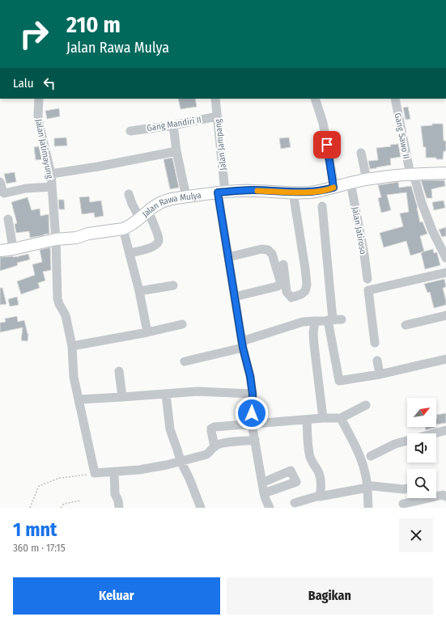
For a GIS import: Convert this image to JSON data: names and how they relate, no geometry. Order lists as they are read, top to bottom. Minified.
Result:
{"streets":{"main road":["Jalan Rawa Mulya"],"street":["Gang Mandiri II","Gang Sawo II","Jalan Jampang","Jalan Jatimayung","Jalan Jatiroso"]},"crossings":[["Gang Mandiri II","Jalan Jampang"],["Gang Sawo II","Jalan Rawa Mulya"],["Jalan Jampang","Jalan Rawa Mulya"],["Jalan Jatimayung","Jalan Rawa Mulya"],["Jalan Rawa Mulya","Jalan Jatiroso"]],"north":"top right","page":{"turn":["210 m","Jalan Rawa Mulya"],"then":"Lalu","heading":["1 mnt","360 m · 17:15"],"buttons":["Keluar","Bagikan"]}}
